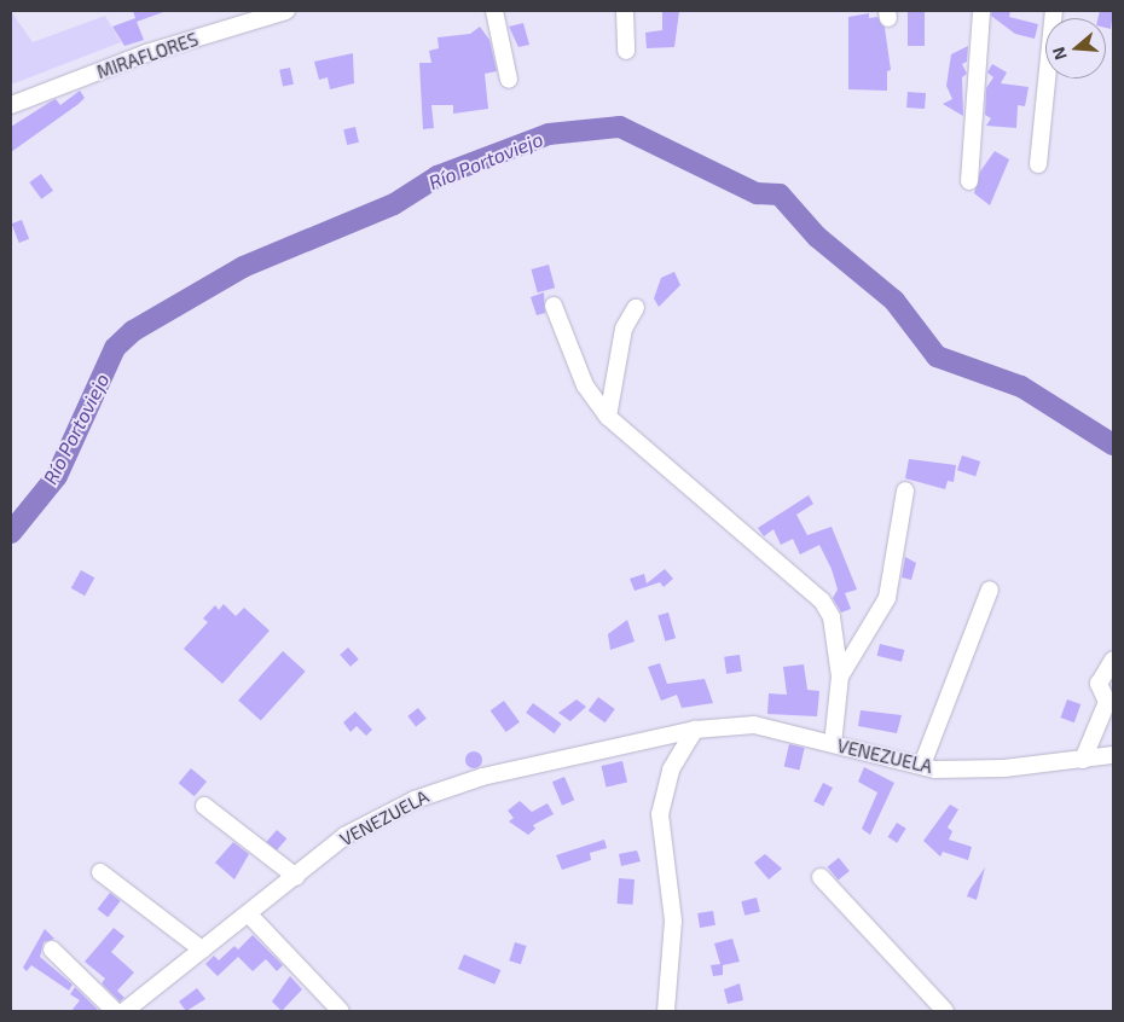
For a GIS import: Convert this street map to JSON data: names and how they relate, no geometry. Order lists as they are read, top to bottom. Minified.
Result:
{"streets":{"street":["MIRAFLORES","VENEZUELA"]},"water":["Río Portoviejo"],"north":"left"}
